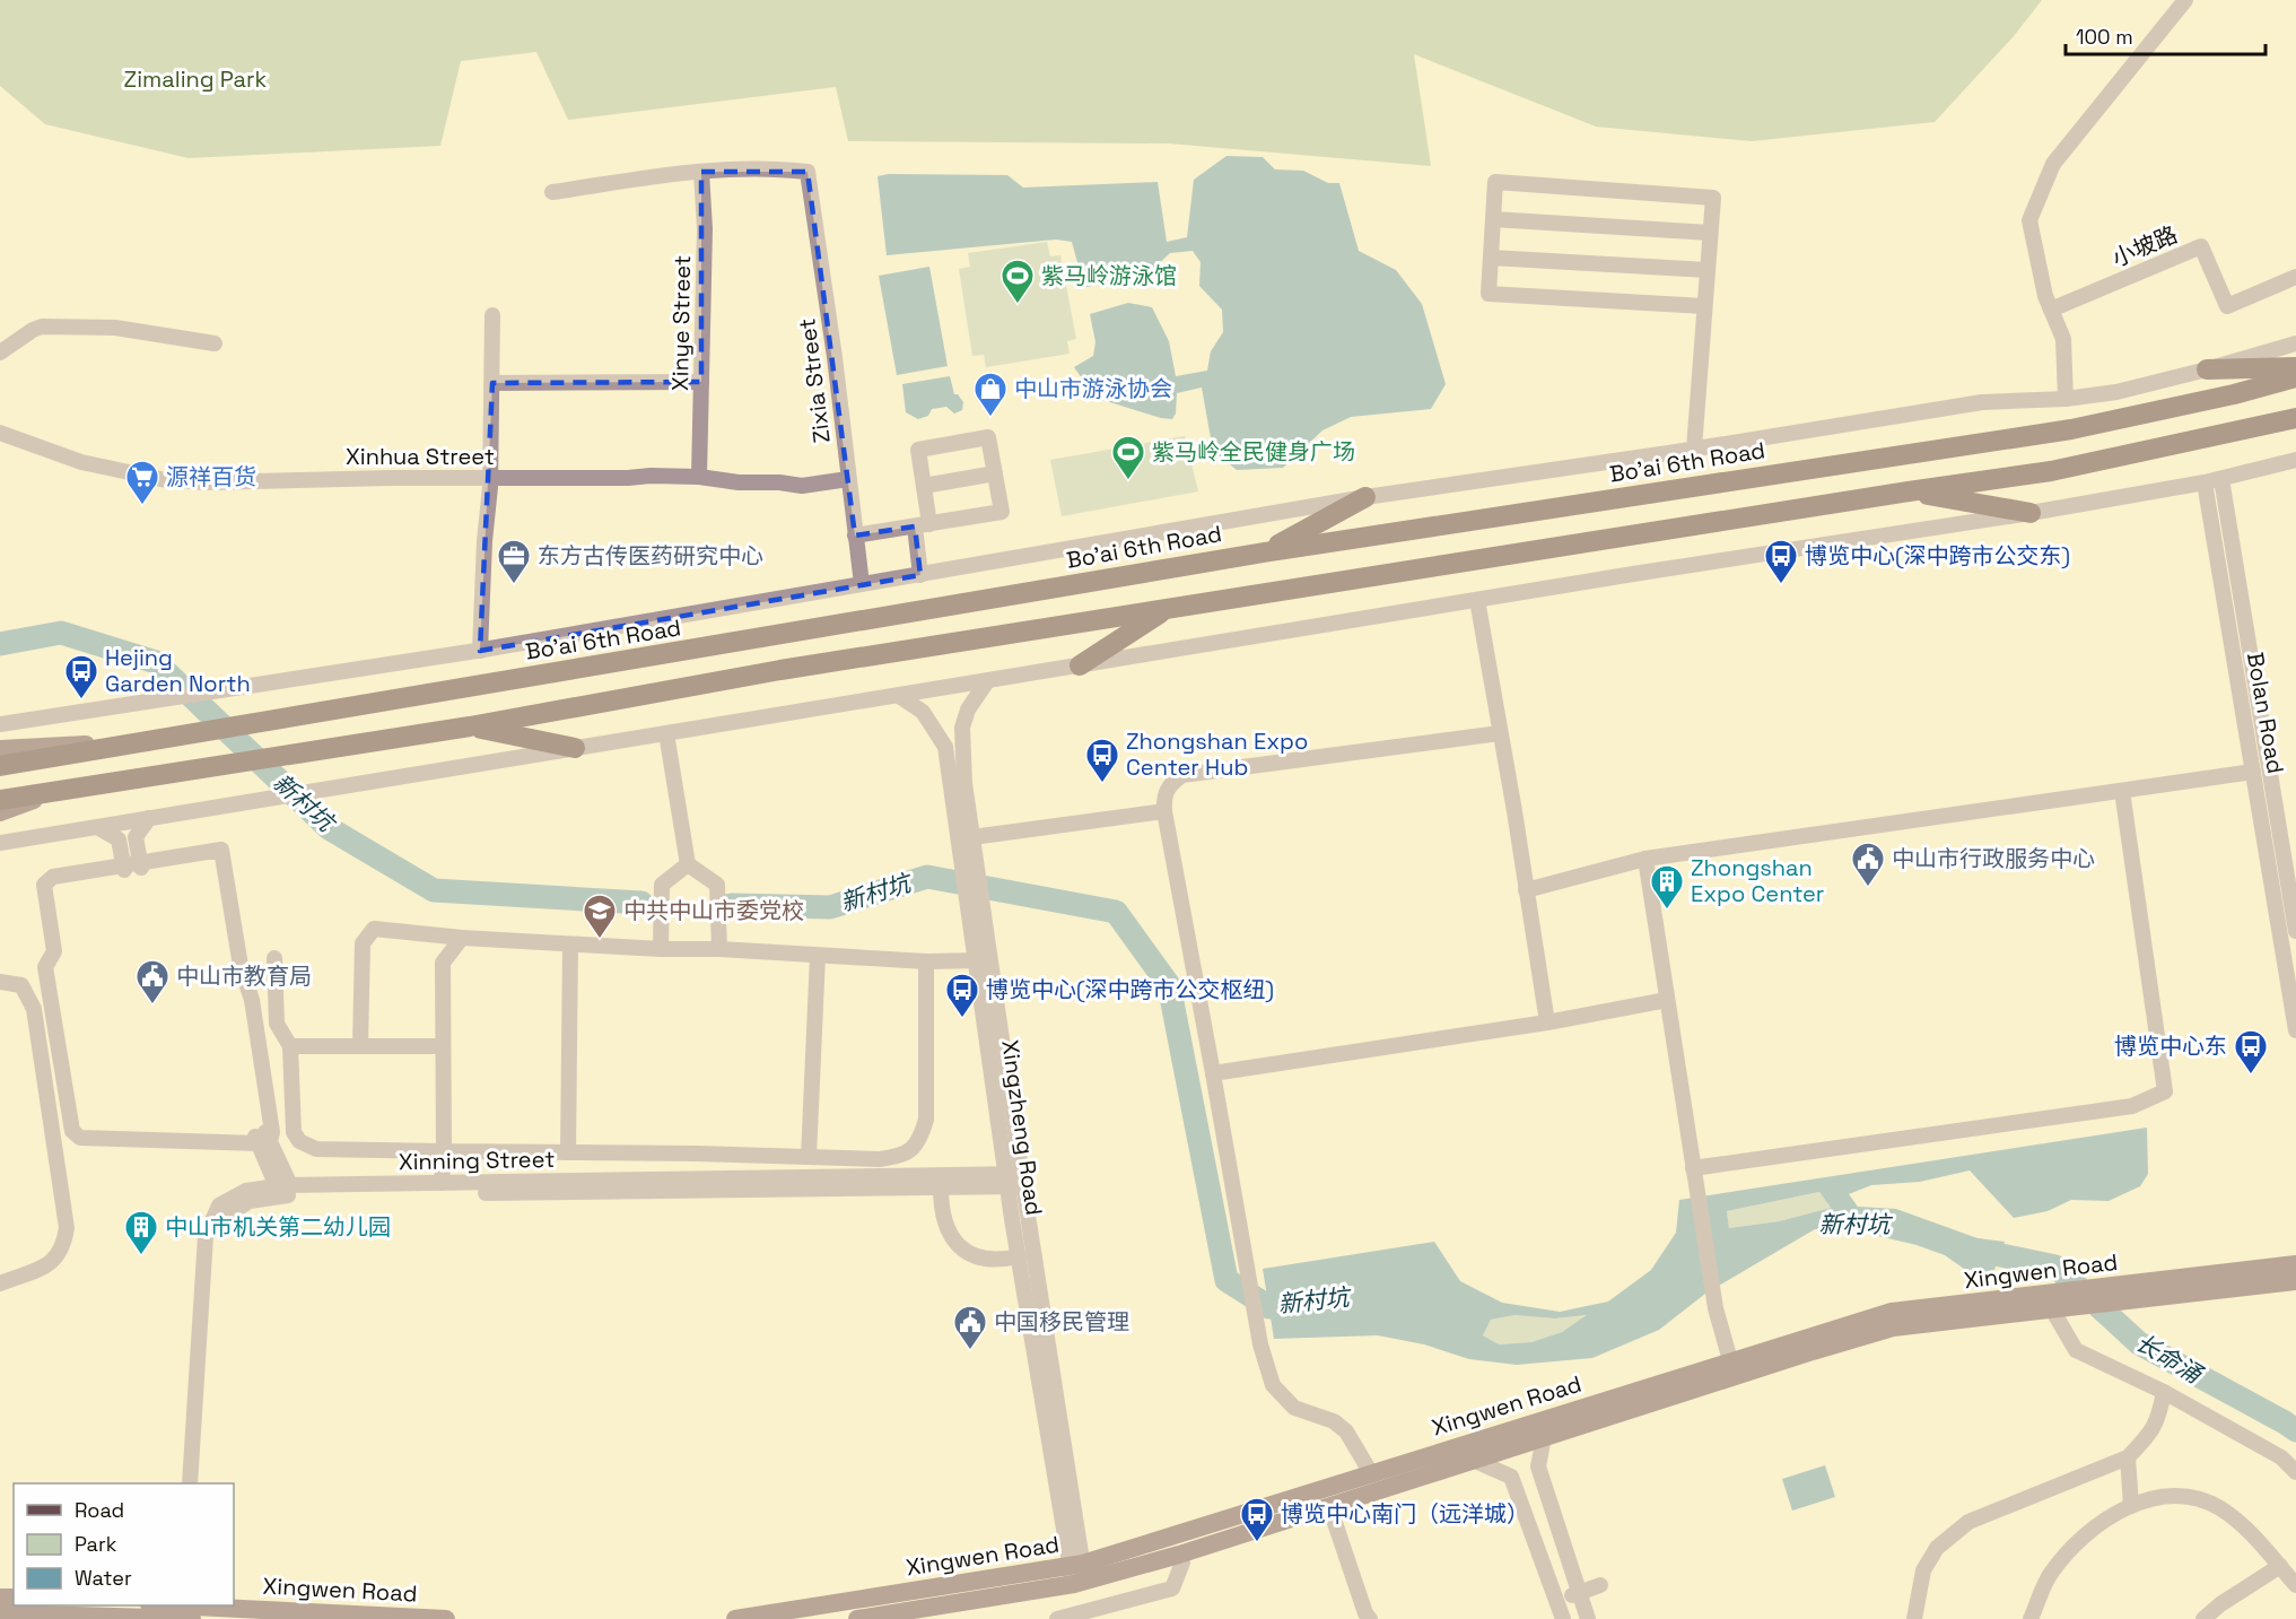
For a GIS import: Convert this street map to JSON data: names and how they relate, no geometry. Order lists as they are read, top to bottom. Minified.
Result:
{"streets":{"highway":["Bo'ai 6th Road"],"main road":["Xingwen Road"],"street":["小坡路","Xinye Street","Zixia Street","Xinhua Street","Bolan Road","Xingzheng Road","Xinning Street"]},"crossings":[["Xinye Street","Zixia Street"],["Xinye Street","Xinhua Street"],["Zixia Street","Xinhua Street"],["Zixia Street","Bo'ai 6th Road"],["Xingzheng Road","Xinning Street"],["Xingzheng Road","Xingwen Road"]],"water":["新村坑","长命涌"],"parks":["Zimaling Park"],"places":{"sports":["紫马岭游泳馆","紫马岭全民健身广场"],"shop":["中山市游泳协会"],"supermarket":["源祥百货"],"office":["东方古传医药研究中心"],"bus stop":["博览中心(深中跨市公交东)","Hejing Garden North","Zhongshan Expo Center Hub","博览中心(深中跨市公交枢纽)","博览中心东","博览中心南门（远洋城）"],"public building":["中山市行政服务中心","中山市教育局","中国移民管理"],"building":["Zhongshan Expo Center","中山市机关第二幼儿园"],"school or university":["中共中山市委党校"]},"legend":["Road","Park","Water"],"scale_bar":"100 m"}
